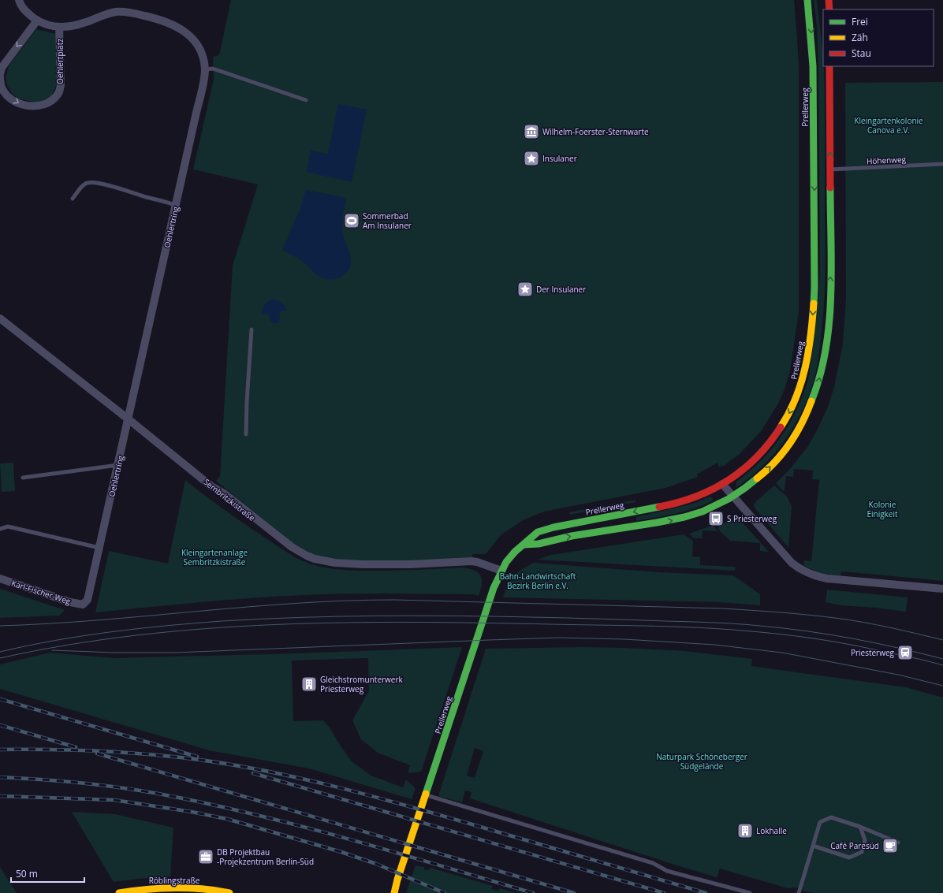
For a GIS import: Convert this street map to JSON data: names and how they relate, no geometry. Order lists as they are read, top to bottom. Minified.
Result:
{"streets":{"main road":["Prellerweg","Röblingstraße"],"street":["Oehlertplatz","Oehlertring","Sembritzkistraße","Karl-Fischer-Weg"],"lane":["Höhenweg"]},"crossings":[["Oehlertplatz","Oehlertring"],["Prellerweg","Sembritzkistraße"],["Oehlertring","Sembritzkistraße"],["Oehlertring","Karl-Fischer-Weg"]],"parks":["Kleingartenkolonie Canova e.V.","Kolonie Einigkeit","Kleingartenanlage Sembritzkistraße","Bahn-Landwirtschaft Bezirk Berlin e.V.","Naturpark Schöneberger Südgelände"],"places":{"museum":["Wilhelm-Foerster-Sternwarte"],"place":["Insulaner","Der Insulaner"],"sports":["Sommerbad Am Insulaner"],"bus stop":["S Priesterweg"],"station":["Priesterweg"],"building":["Gleichstromunterwerk Priesterweg","Lokhalle"],"cafe":["Café Paresüd"],"office":["DB Projektbau -Projekzentrum Berlin-Süd"]},"legend":["Frei","Zäh","Stau"],"scale_bar":"50 m"}
